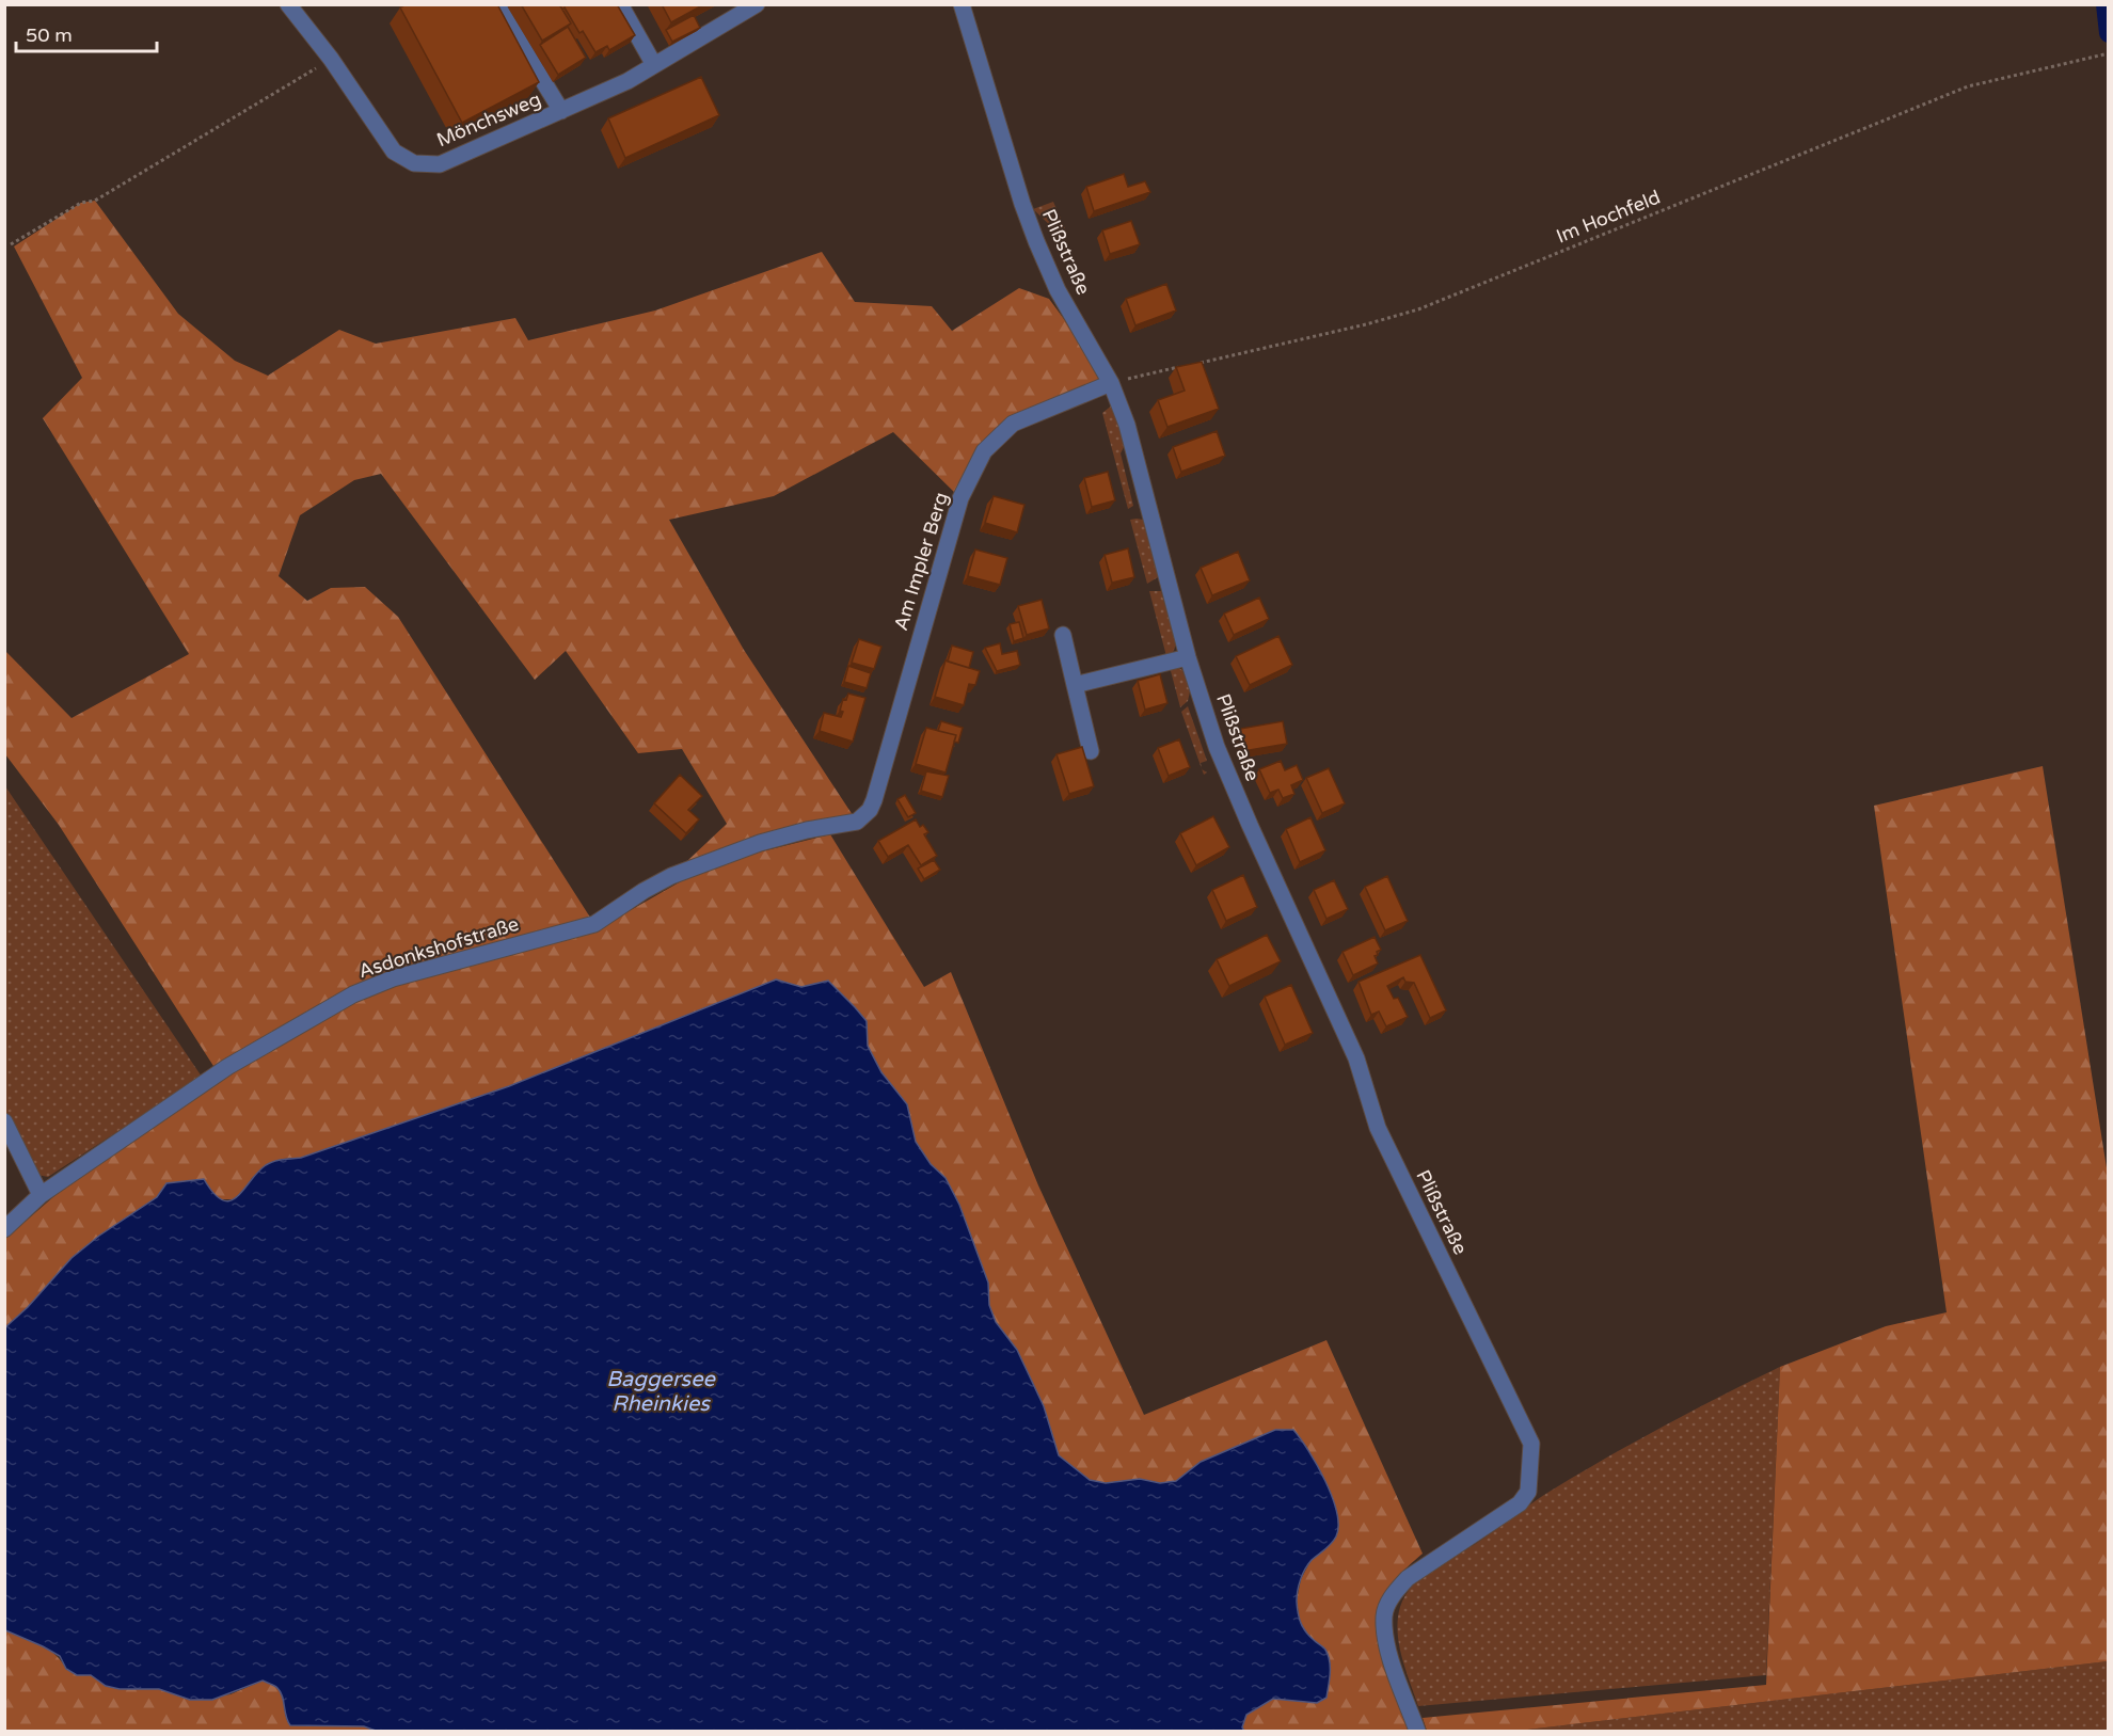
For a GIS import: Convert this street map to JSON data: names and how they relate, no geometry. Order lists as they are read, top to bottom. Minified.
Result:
{"streets":{"street":["Mönchsweg","Plißstraße","Am Impler Berg","Asdonkshofstraße"],"path":["Im Hochfeld"]},"crossings":[["Plißstraße","Am Impler Berg"],["Am Impler Berg","Asdonkshofstraße"]],"water":["Baggersee Rheinkies"],"scale_bar":"50 m"}
